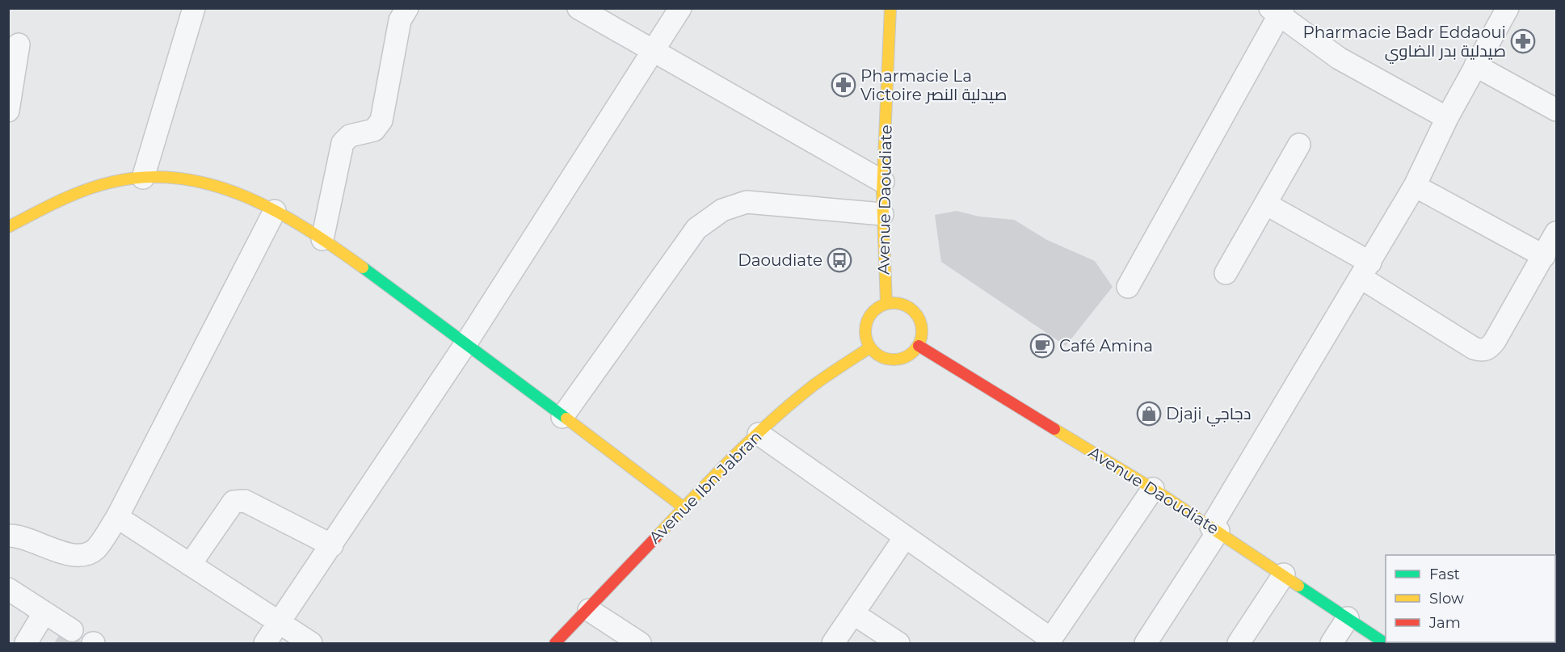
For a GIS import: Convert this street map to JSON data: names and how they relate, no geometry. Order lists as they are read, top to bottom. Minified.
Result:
{"streets":{"street":["Avenue Daoudiate","Avenue Ibn Jabran"]},"crossings":[["Avenue Daoudiate","Avenue Ibn Jabran"]],"places":{"pharmacy":["Pharmacie Badr Eddaoui صيدلية بدر الضاوي","Pharmacie La Victoire صيدلية النصر"],"bus stop":["Daoudiate"],"cafe":["Café Amina"],"shop":["Djaji دجاجي"]},"legend":["Fast","Slow","Jam"]}
